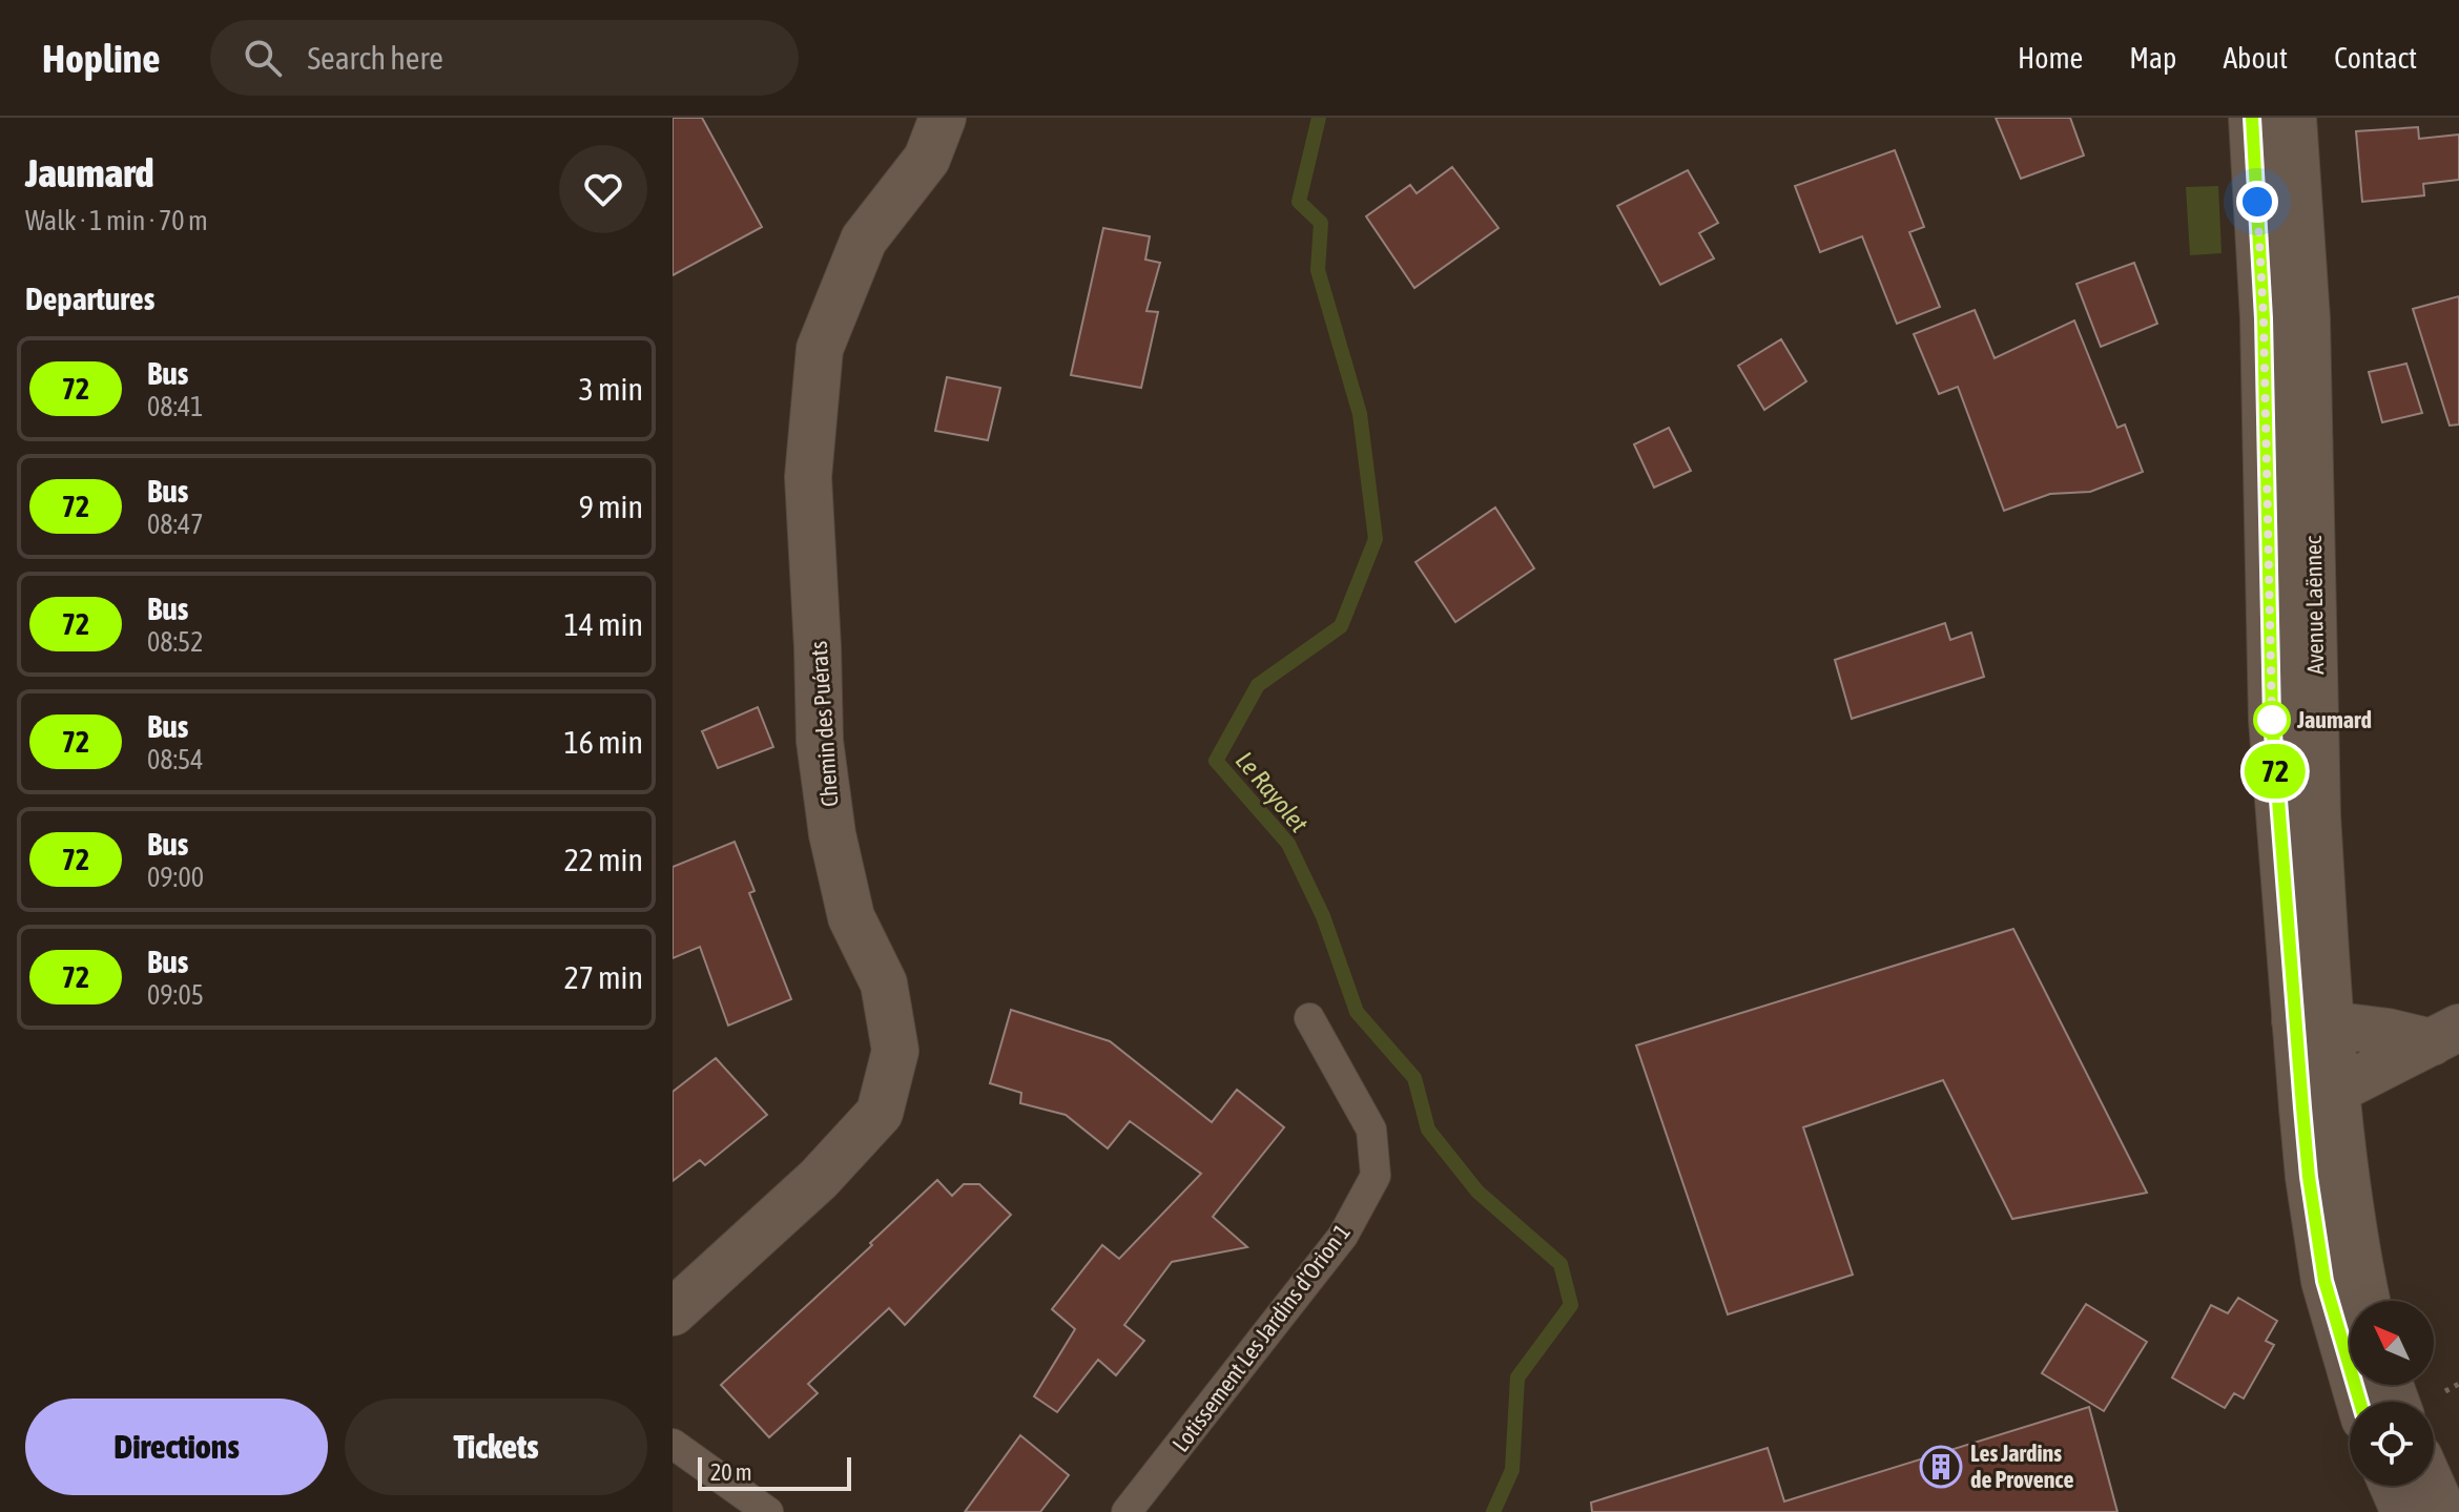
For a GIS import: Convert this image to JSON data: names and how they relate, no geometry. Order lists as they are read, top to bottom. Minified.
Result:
{"streets":{"main road":["Avenue Laënnec","Chemin des Puérats"],"lane":["Lotissement Les Jardins d'Orion 1"]},"water":["Le Rayolet"],"places":{"other":["Jaumard"],"building":["Les Jardins de Provence"]},"lines":["bus line 72"],"scale_bar":"20 m","north":"top left","page":{"header":"Hopline","search":"Search here","nav":["Home","Map","About","Contact"],"heading":[["Jaumard","Walk · 1 min · 70 m"],"Departures"],"on_map":"72","list":[{"mark":"72","name":"Bus","note":"08:41","value":"3 min"},{"mark":"72","name":"Bus","note":"08:47","value":"9 min"},{"mark":"72","name":"Bus","note":"08:52","value":"14 min"},{"mark":"72","name":"Bus","note":"08:54","value":"16 min"},{"mark":"72","name":"Bus","note":"09:00","value":"22 min"},{"mark":"72","name":"Bus","note":"09:05","value":"27 min"}],"buttons":["Directions","Tickets"],"scale":"20 m"}}
